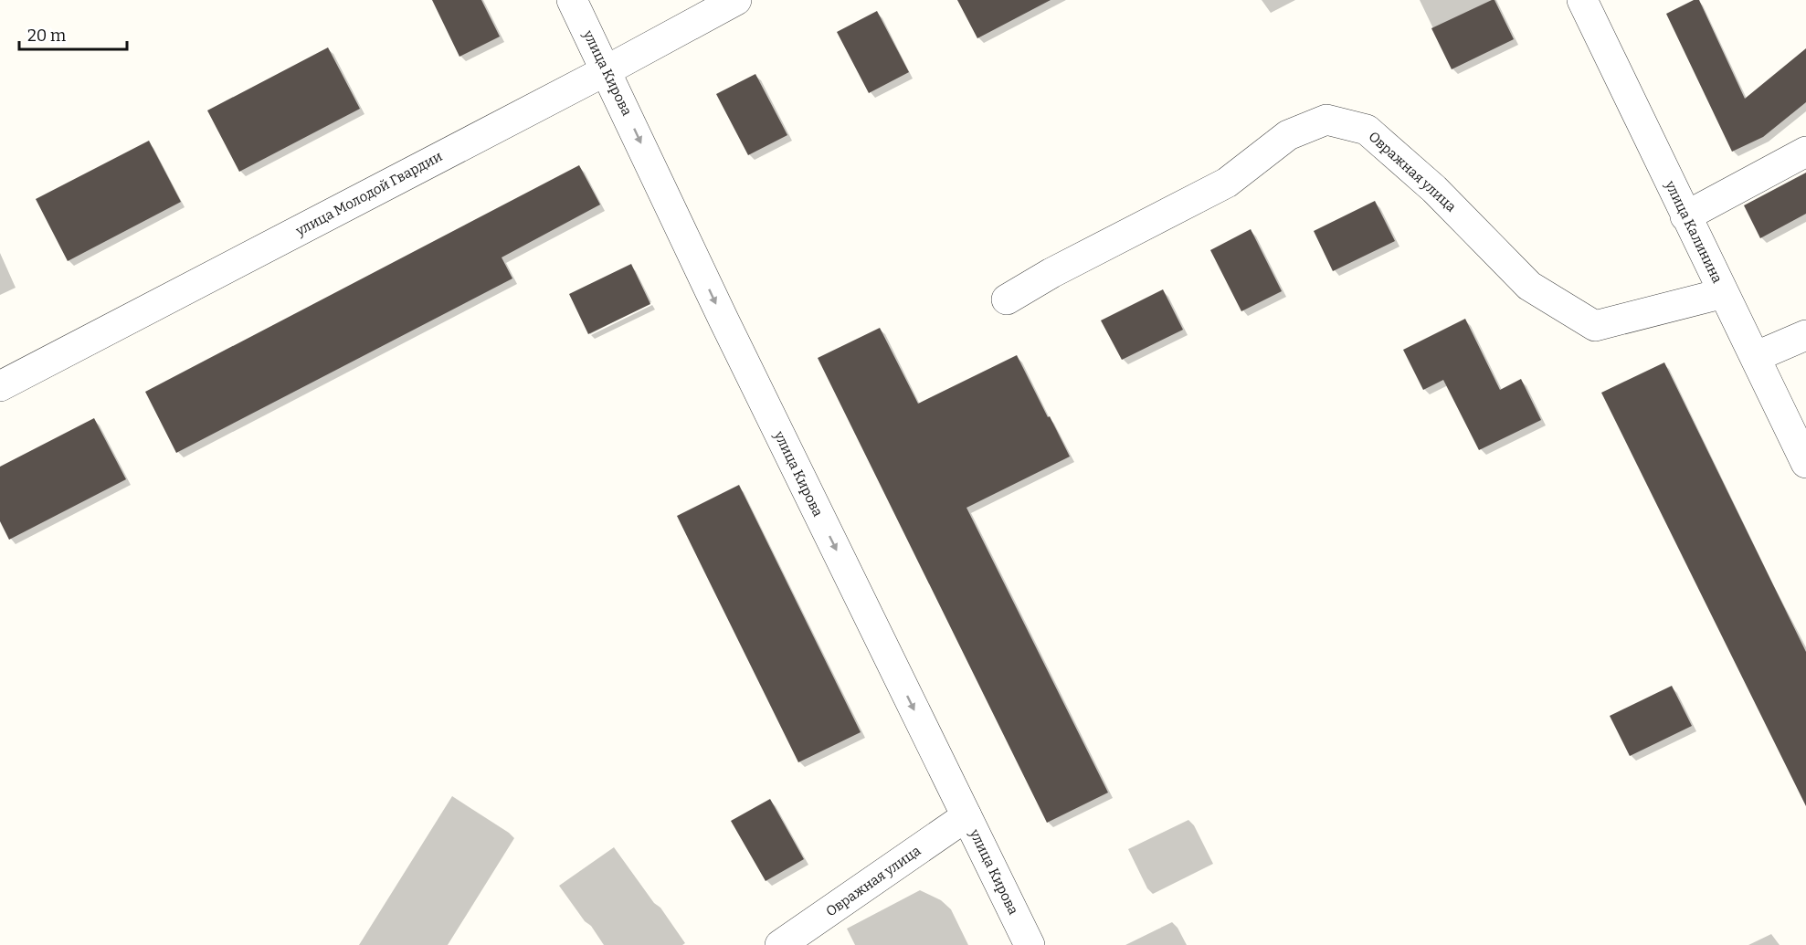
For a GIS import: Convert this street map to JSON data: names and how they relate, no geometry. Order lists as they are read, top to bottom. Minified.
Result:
{"streets":{"street":["улица Кирова","Овражная улица","улица Молодой Гвардии","улица Калинина"]},"crossings":[["улица Кирова","Овражная улица"],["улица Кирова","улица Молодой Гвардии"],["Овражная улица","улица Калинина"]],"one_way":["улица Кирова"],"scale_bar":"20 m"}
